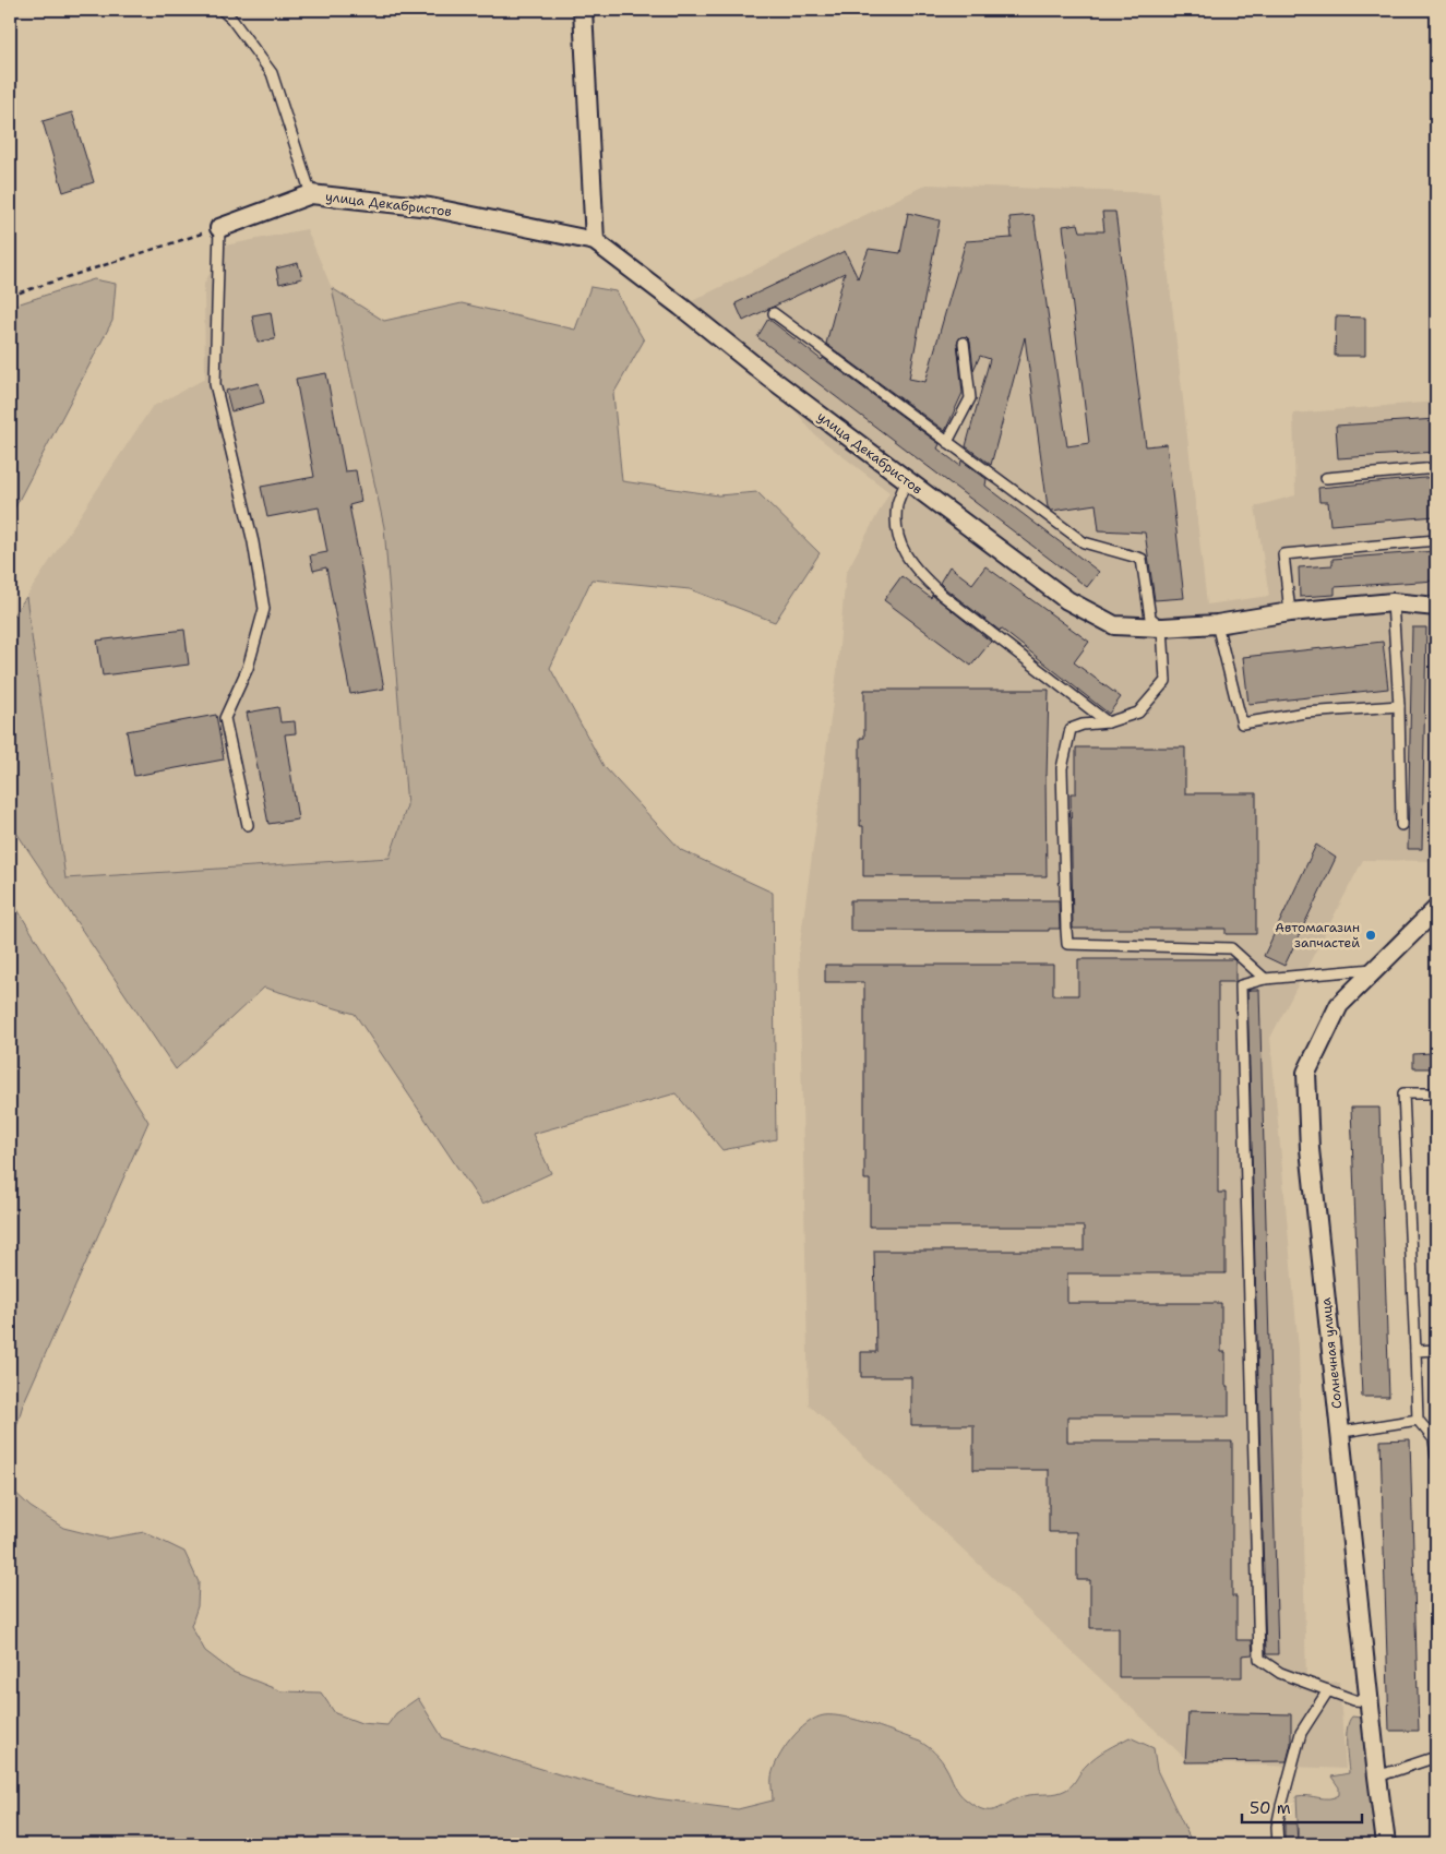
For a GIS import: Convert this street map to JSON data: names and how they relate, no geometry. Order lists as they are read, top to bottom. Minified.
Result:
{"streets":{"street":["улица Декабристов","Солнечная улица"]},"places":["Автомагазин запчастей"],"scale_bar":"50 m"}
